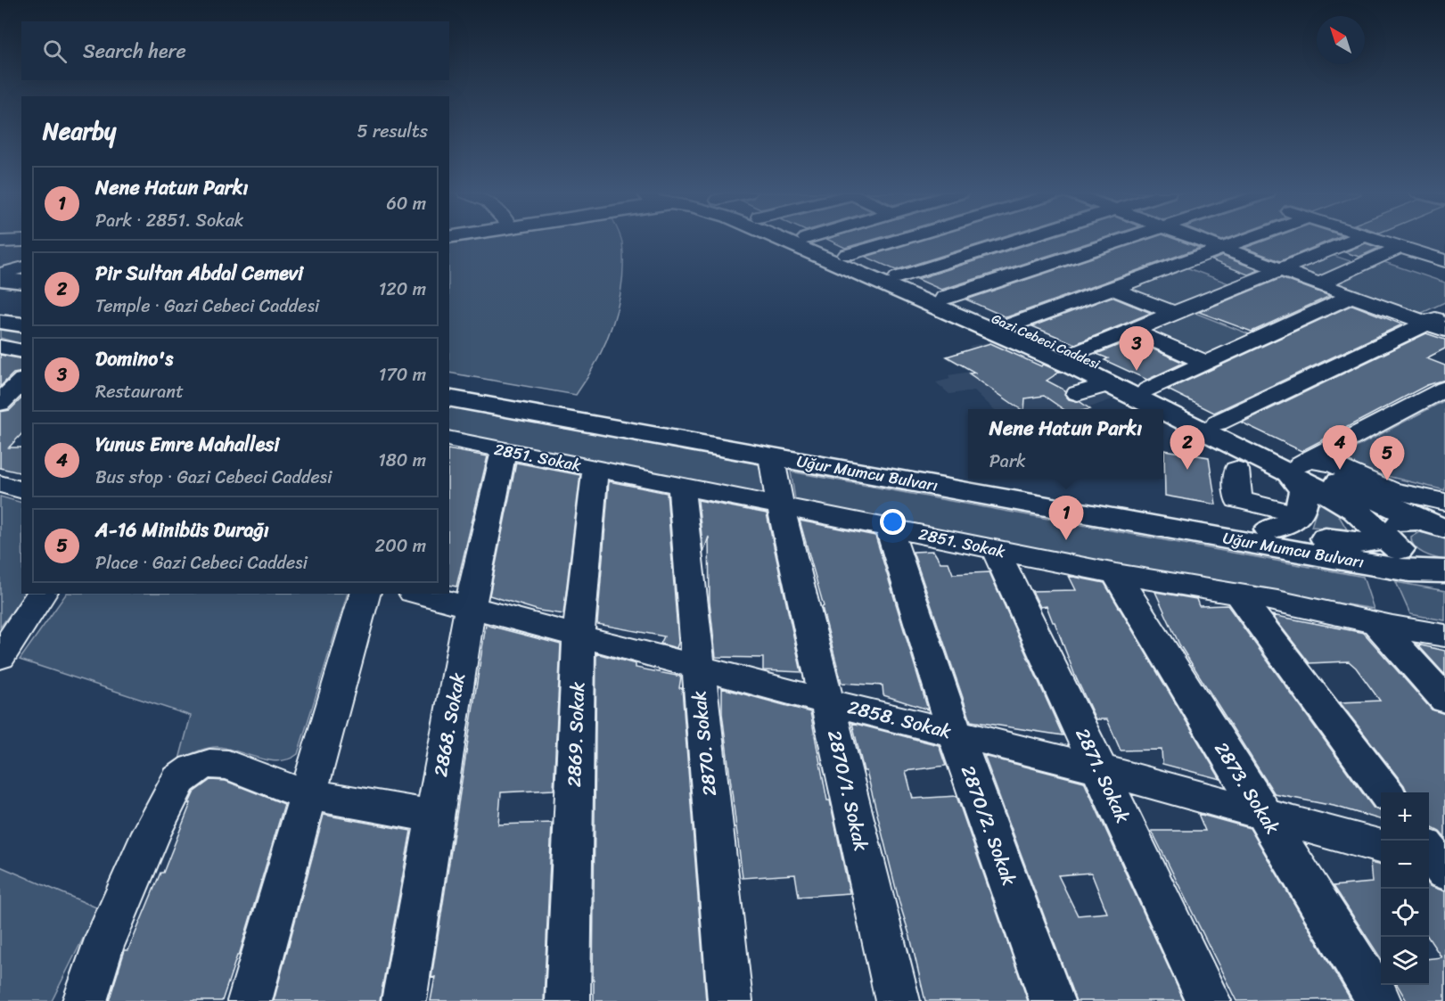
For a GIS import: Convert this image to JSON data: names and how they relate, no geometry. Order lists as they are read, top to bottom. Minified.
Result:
{"streets":{"main road":["Gazi Cebeci Caddesi","Uğur Mumcu Bulvarı"],"street":["2851. Sokak","2858. Sokak","2868. Sokak","2869. Sokak","2870. Sokak","2871. Sokak","2873. Sokak","2870/1. Sokak","2870/2. Sokak"]},"crossings":[["Gazi Cebeci Caddesi","Uğur Mumcu Bulvarı"],["2851. Sokak","2868. Sokak"],["2851. Sokak","2869. Sokak"],["2851. Sokak","2870. Sokak"],["2851. Sokak","2871. Sokak"],["2851. Sokak","2873. Sokak"],["2851. Sokak","2870/1. Sokak"],["2851. Sokak","2870/2. Sokak"],["Uğur Mumcu Bulvarı","2870/1. Sokak"],["2858. Sokak","2868. Sokak"],["2858. Sokak","2869. Sokak"],["2858. Sokak","2870. Sokak"],["2858. Sokak","2871. Sokak"],["2858. Sokak","2873. Sokak"],["2858. Sokak","2870/1. Sokak"],["2858. Sokak","2870/2. Sokak"]],"north":"top left","page":{"search":"Search here","heading":["Nearby","5 results"],"list":[{"mark":"1","name":"Nene Hatun Parkı","note":"Park · 2851. Sokak","value":"60 m"},{"mark":"2","name":"Pir Sultan Abdal Cemevi","note":"Temple · Gazi Cebeci Caddesi","value":"120 m"},{"mark":"3","name":"Domino's","note":"Restaurant","value":"170 m"},{"mark":"4","name":"Yunus Emre Mahallesi","note":"Bus stop · Gazi Cebeci Caddesi","value":"180 m"},{"mark":"5","name":"A-16 Minibüs Durağı","note":"Place · Gazi Cebeci Caddesi","value":"200 m"}],"pins":["3","2","4","5","1"],"popup":["Nene Hatun Parkı","Park"],"map_buttons":["+","−"]}}
